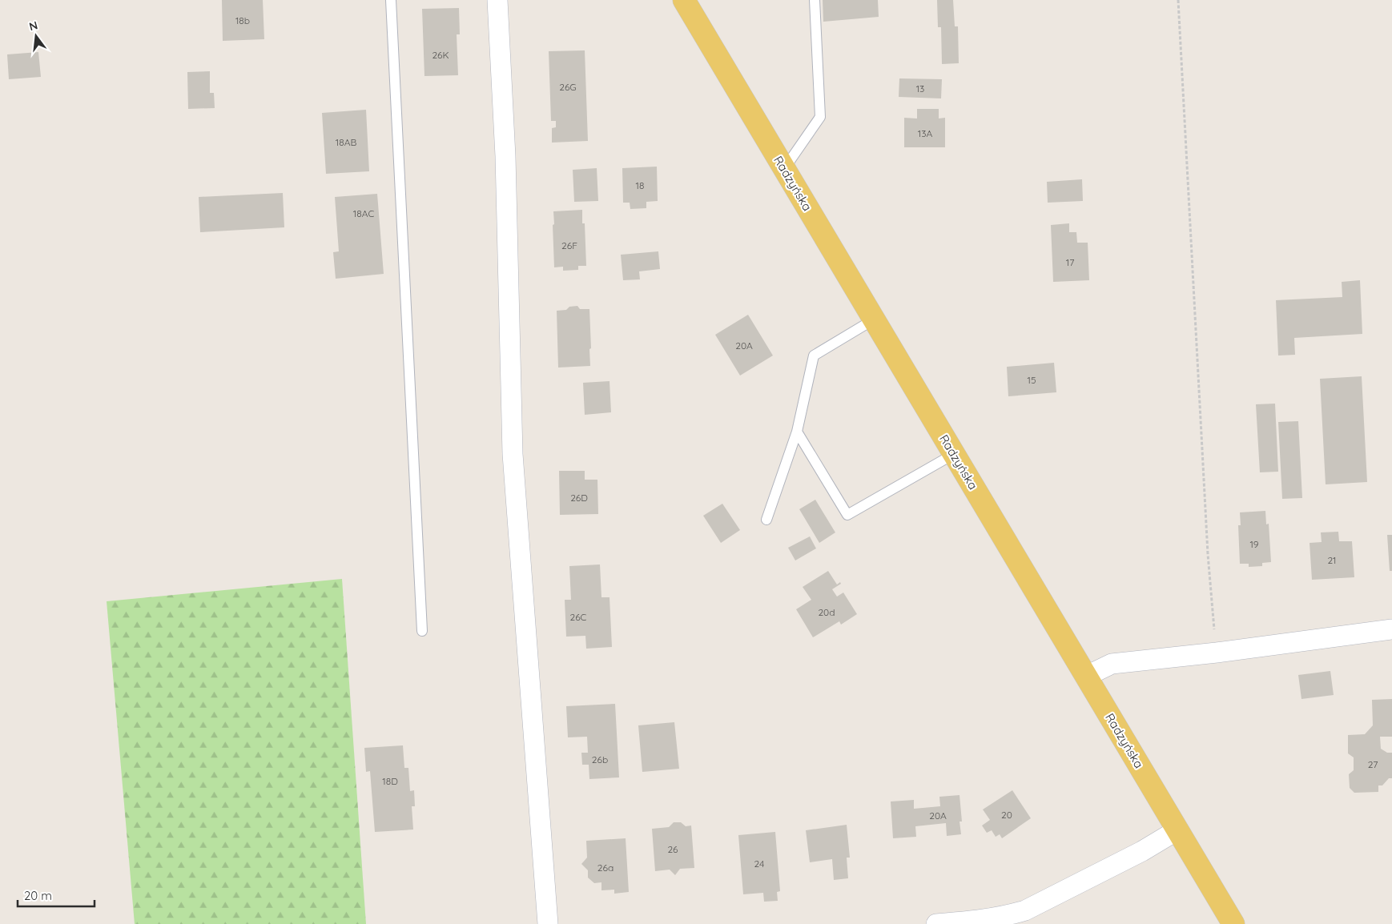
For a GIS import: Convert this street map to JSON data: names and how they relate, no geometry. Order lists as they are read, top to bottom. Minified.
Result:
{"streets":{"main road":["Radzyńska"]},"house_numbers":["18b","26K","26G","13","13A","18AB","18","18AC","26F","17","20A","15","26D","19","21","20d","26C","26b","27","18D","20","20A","26","24","26a"],"scale_bar":"20 m","north":"top"}
